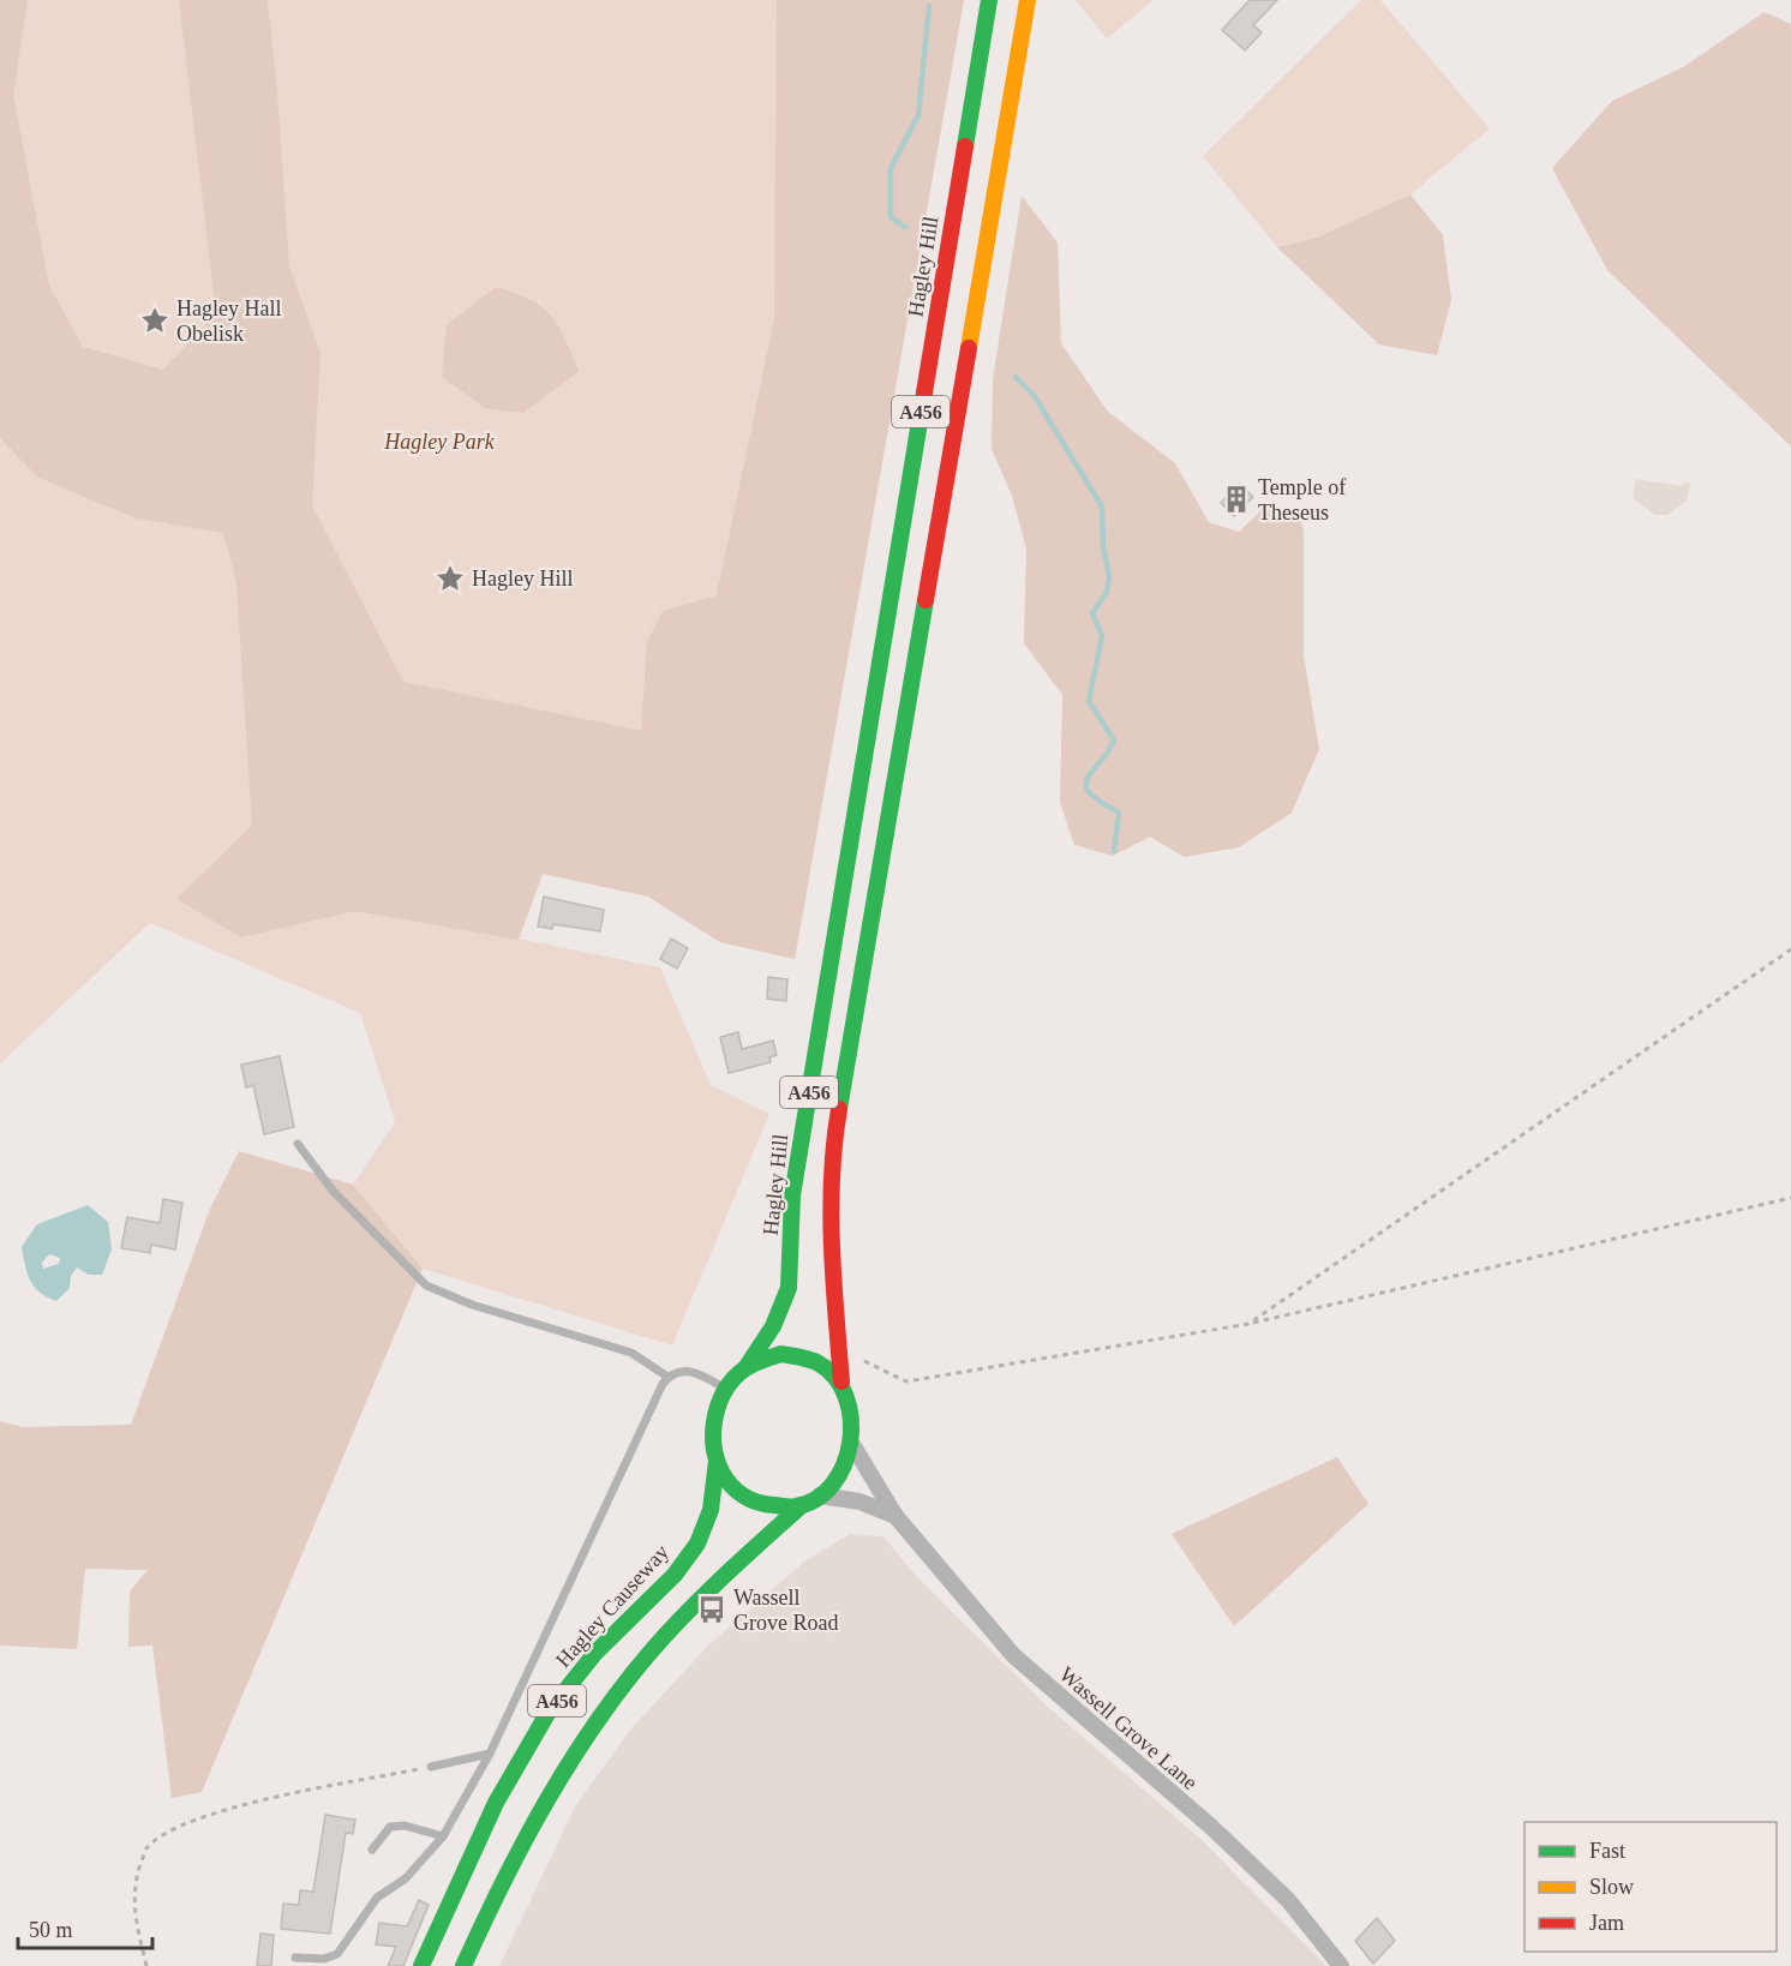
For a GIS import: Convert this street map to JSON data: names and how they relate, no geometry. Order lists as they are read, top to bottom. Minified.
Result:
{"streets":{"highway":["Hagley Hill","A456","Hagley Causeway"],"street":["Wassell Grove Lane"]},"crossings":[["Hagley Hill","A456"],["Hagley Hill","Hagley Causeway"],["Hagley Hill","Wassell Grove Lane"],["A456","Hagley Causeway"],["A456","Wassell Grove Lane"],["Hagley Causeway","Wassell Grove Lane"]],"parks":["Hagley Park"],"places":{"place":["Hagley Hall Obelisk","Hagley Hill"],"building":["Temple of Theseus"],"bus stop":["Wassell Grove Road"]},"legend":["Fast","Slow","Jam"],"scale_bar":"50 m"}
